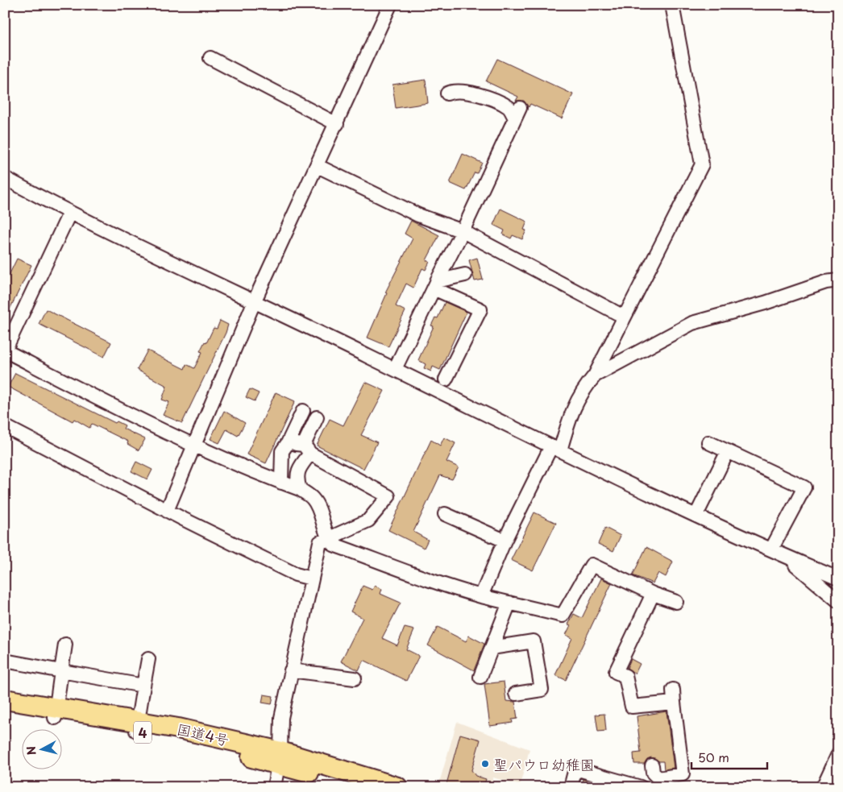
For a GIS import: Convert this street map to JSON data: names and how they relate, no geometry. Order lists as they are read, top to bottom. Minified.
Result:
{"streets":{"highway":["4","国道4号"]},"places":["聖パウロ幼稚園"],"scale_bar":"50 m","north":"left"}
